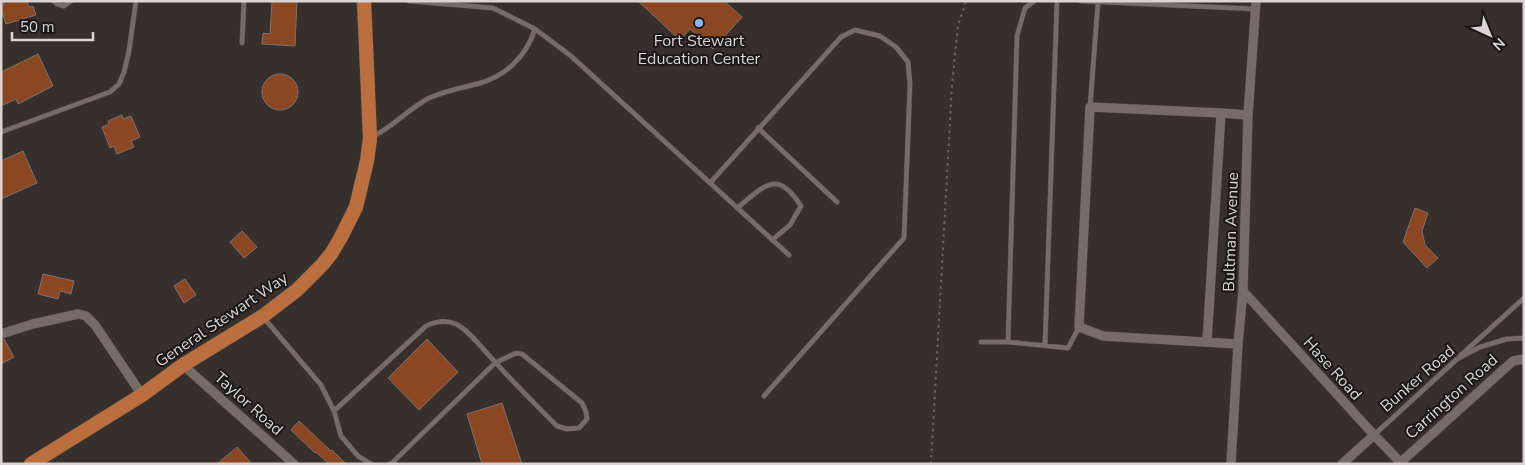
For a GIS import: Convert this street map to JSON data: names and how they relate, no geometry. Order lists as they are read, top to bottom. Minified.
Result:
{"streets":{"main road":["General Stewart Way"],"street":["Bultman Avenue","Hase Road","Bunker Road","Carrington Road","Taylor Road"]},"crossings":[["Bultman Avenue","Hase Road"],["General Stewart Way","Taylor Road"],["Hase Road","Bunker Road"],["Hase Road","Carrington Road"]],"places":["Fort Stewart Education Center"],"scale_bar":"50 m","north":"bottom right"}
